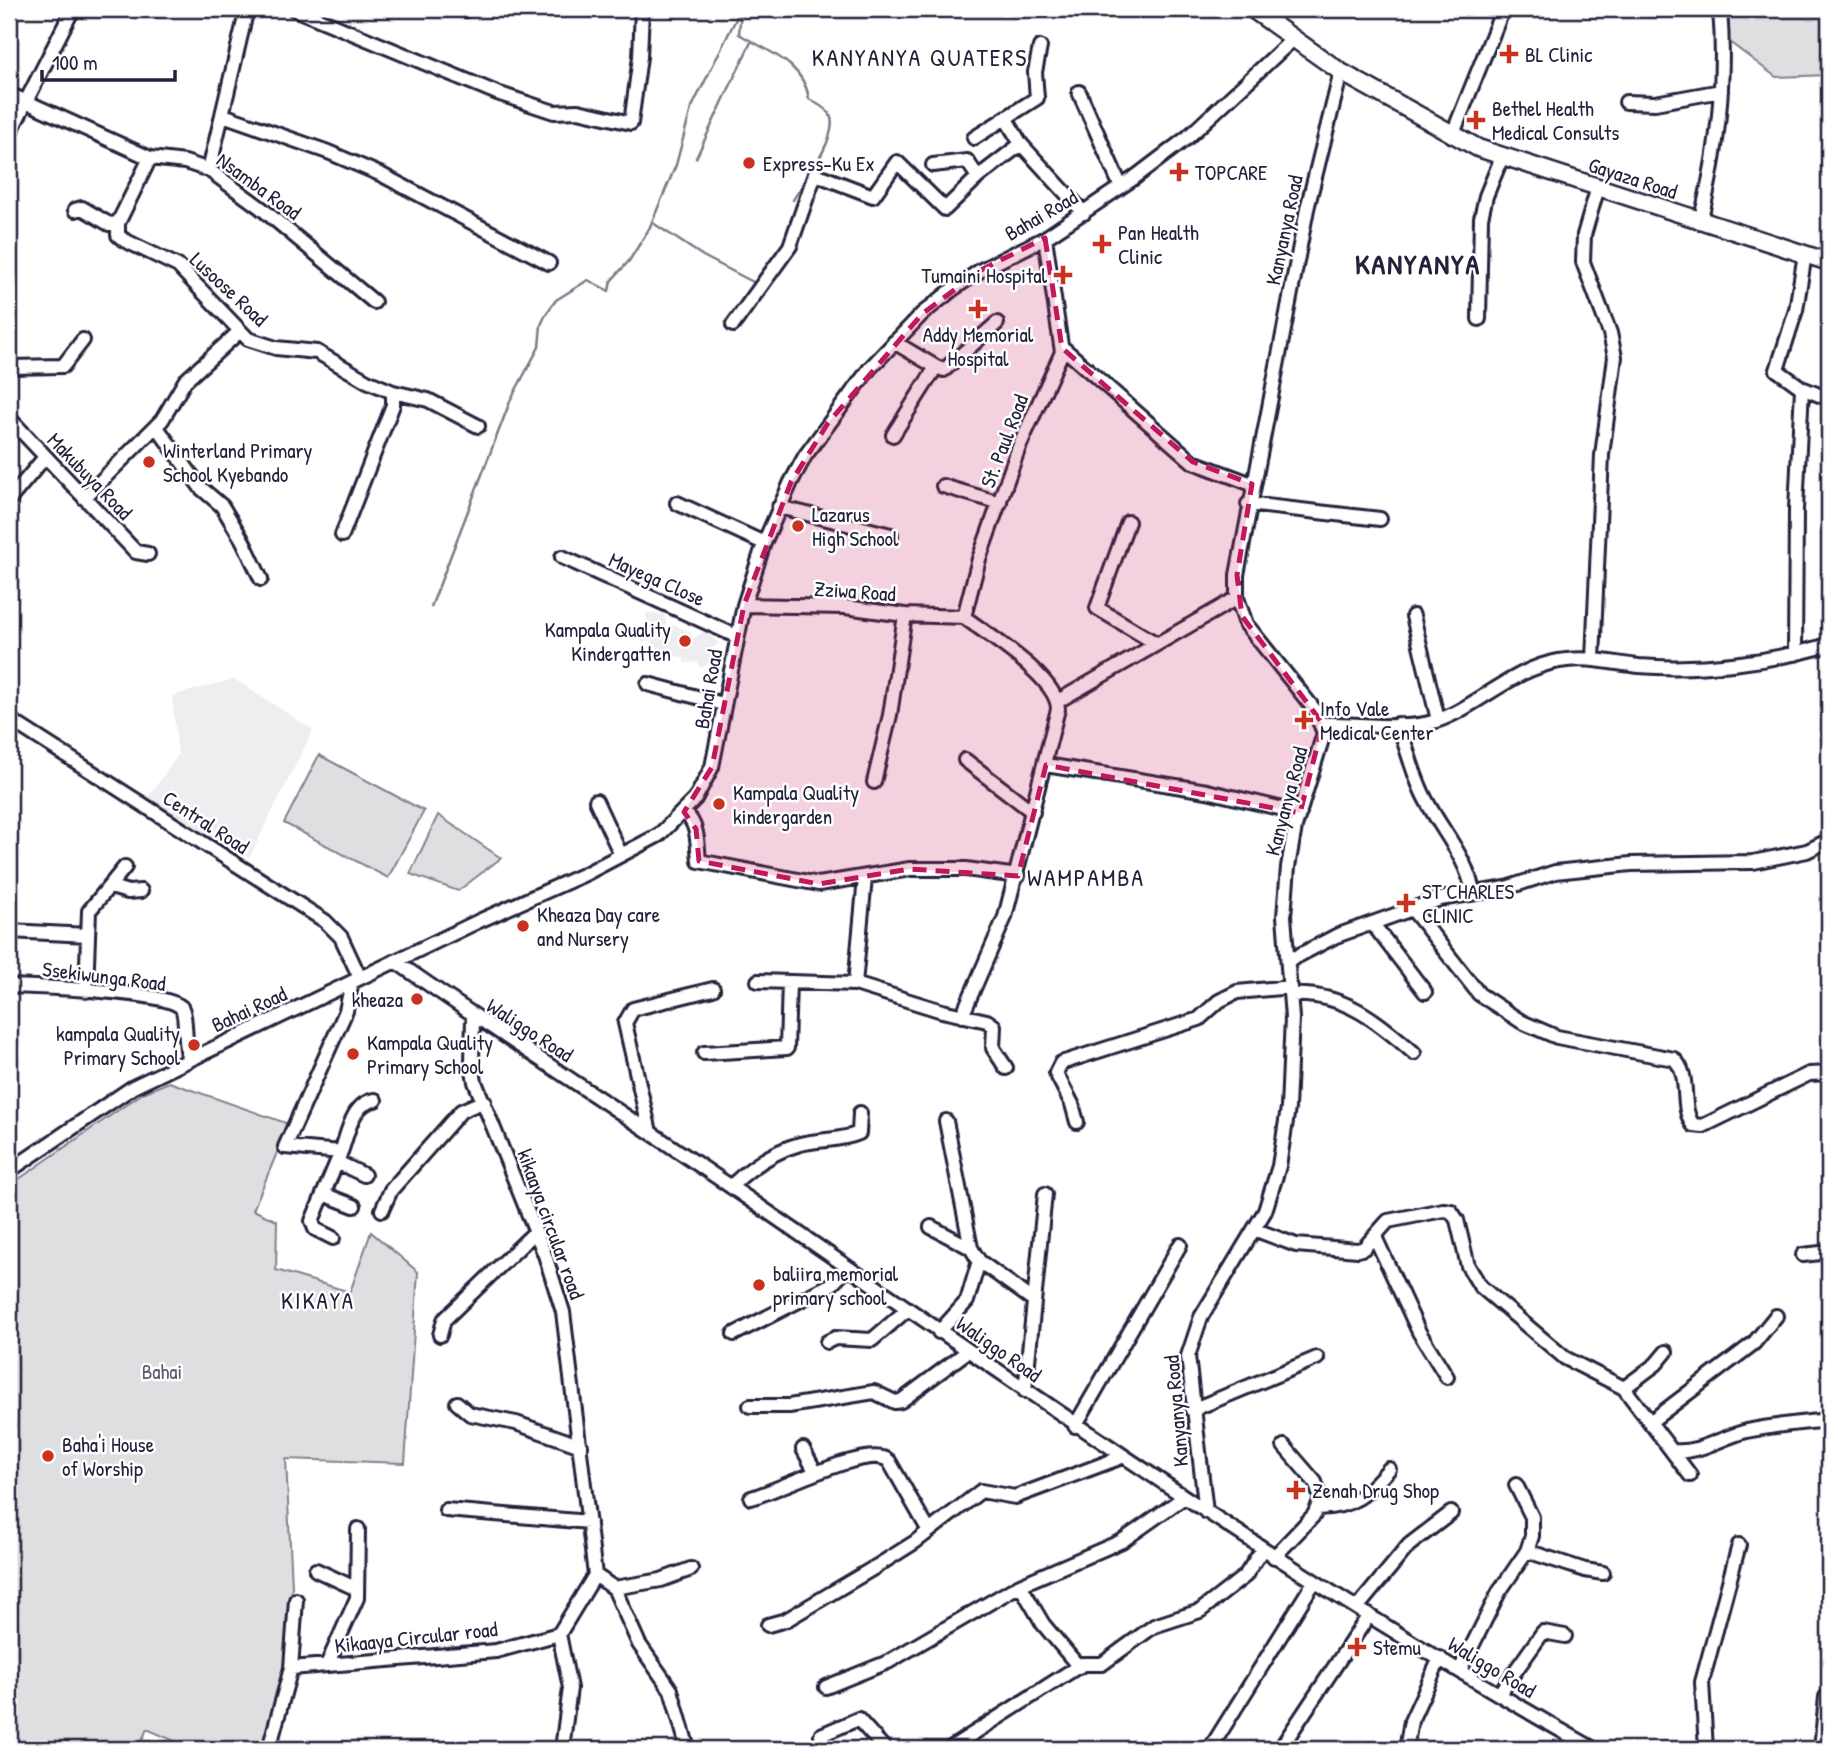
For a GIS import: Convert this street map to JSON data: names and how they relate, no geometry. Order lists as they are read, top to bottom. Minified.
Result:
{"streets":{"main road":["Gayaza Road"],"street":["Nsamba Road","Bahai Road","Kanyanya Road","Lusoose Road","St. Paul Road","Makubuya Road","Mayega Close","Zziwa Road","Central Road","Ssekiwunga Road","Waliggo Road","kikaaya circular road","Kikaaya Circular road"]},"crossings":[["Gayaza Road","Bahai Road"],["Gayaza Road","Kanyanya Road"],["Bahai Road","Mayega Close"],["Bahai Road","Zziwa Road"],["Bahai Road","Central Road"],["Bahai Road","Ssekiwunga Road"],["Bahai Road","Waliggo Road"],["Kanyanya Road","Waliggo Road"],["St. Paul Road","Zziwa Road"],["Waliggo Road","kikaaya circular road"]],"districts":["KANYANYA QUATERS","KANYANYA","WAMPAMBA","KIKAYA"],"parks":["Bahai"],"places":{"health":["BL Clinic","Bethel Health Medical Consults","TOPCARE","Pan Health Clinic","Tumaini Hospital","Addy Memorial Hospital","Info Vale Medical Center","ST CHARLES CLINIC","Zenah Drug Shop","Stemu"],"other":["Express-Ku Ex","Winterland Primary School Kyebando","Lazarus High School","Kampala Quality Kindergatten","Kampala Quality kindergarden","Kheaza Day care and Nursery","kheaza","kampala Quality Primary School","Kampala Quality Primary School","baliira memorial primary school","Baha'i House of Worship"]},"scale_bar":"100 m"}
